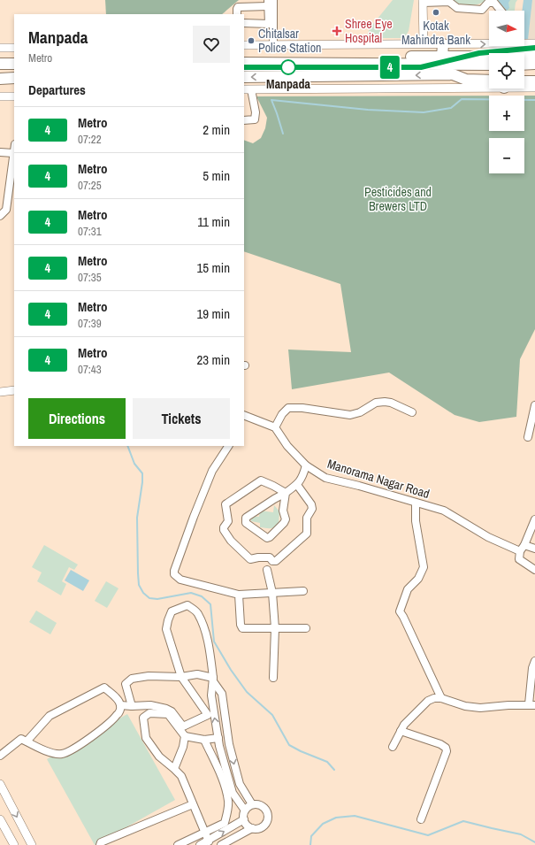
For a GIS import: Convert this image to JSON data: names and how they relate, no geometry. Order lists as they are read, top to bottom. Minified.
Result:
{"streets":{"street":["Manorama Nagar Road"]},"parks":["Pesticides and Brewers LTD"],"places":{"other":["Kotak Mahindra Bank","Chitalsar Police Station","Manpada"],"health":["Shree Eye Hospital"]},"lines":["metro line 4"],"north":"right","page":{"on_map":"4","map_buttons":["+","−"],"heading":[["Manpada","Metro"],"Departures"],"list":[{"mark":"4","name":"Metro","note":"07:22","value":"2 min"},{"mark":"4","name":"Metro","note":"07:25","value":"5 min"},{"mark":"4","name":"Metro","note":"07:31","value":"11 min"},{"mark":"4","name":"Metro","note":"07:35","value":"15 min"},{"mark":"4","name":"Metro","note":"07:39","value":"19 min"},{"mark":"4","name":"Metro","note":"07:43","value":"23 min"}],"buttons":["Directions","Tickets"]}}
